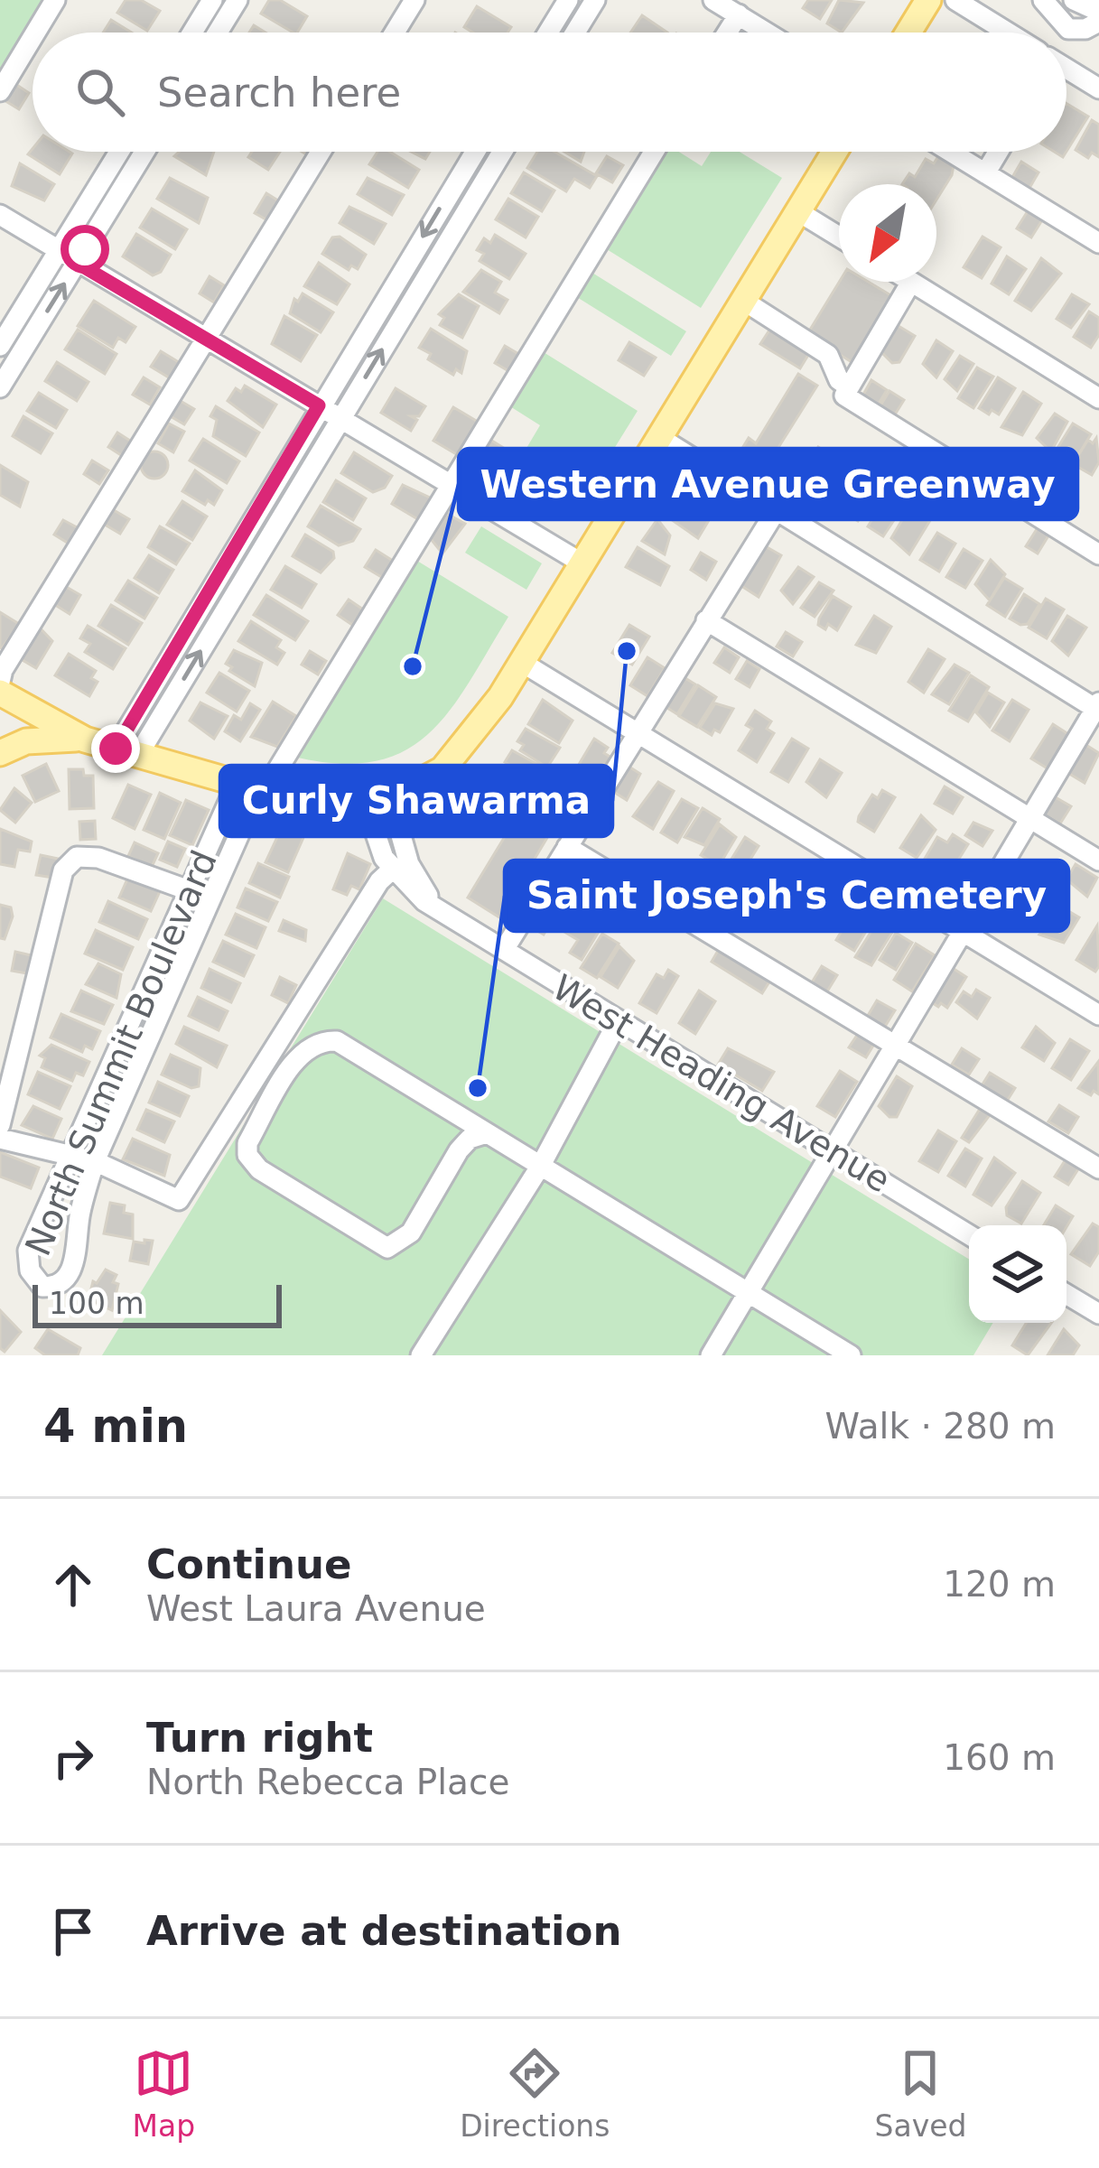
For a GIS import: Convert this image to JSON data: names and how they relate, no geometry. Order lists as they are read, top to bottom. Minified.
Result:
{"streets":{"street":["North Summit Boulevard","West Heading Avenue"]},"places":["Curly Shawarma","Western Avenue Greenway","Saint Joseph's Cemetery"],"scale_bar":"100 m","north":"bottom left","page":{"search":"Search here","scale":"100 m","heading":["4 min","Walk · 280 m"],"list":[["Continue","West Laura Avenue","120 m"],["Turn right","North Rebecca Place","160 m"],"Arrive at destination"],"nav":["Map","Directions","Saved"]}}
